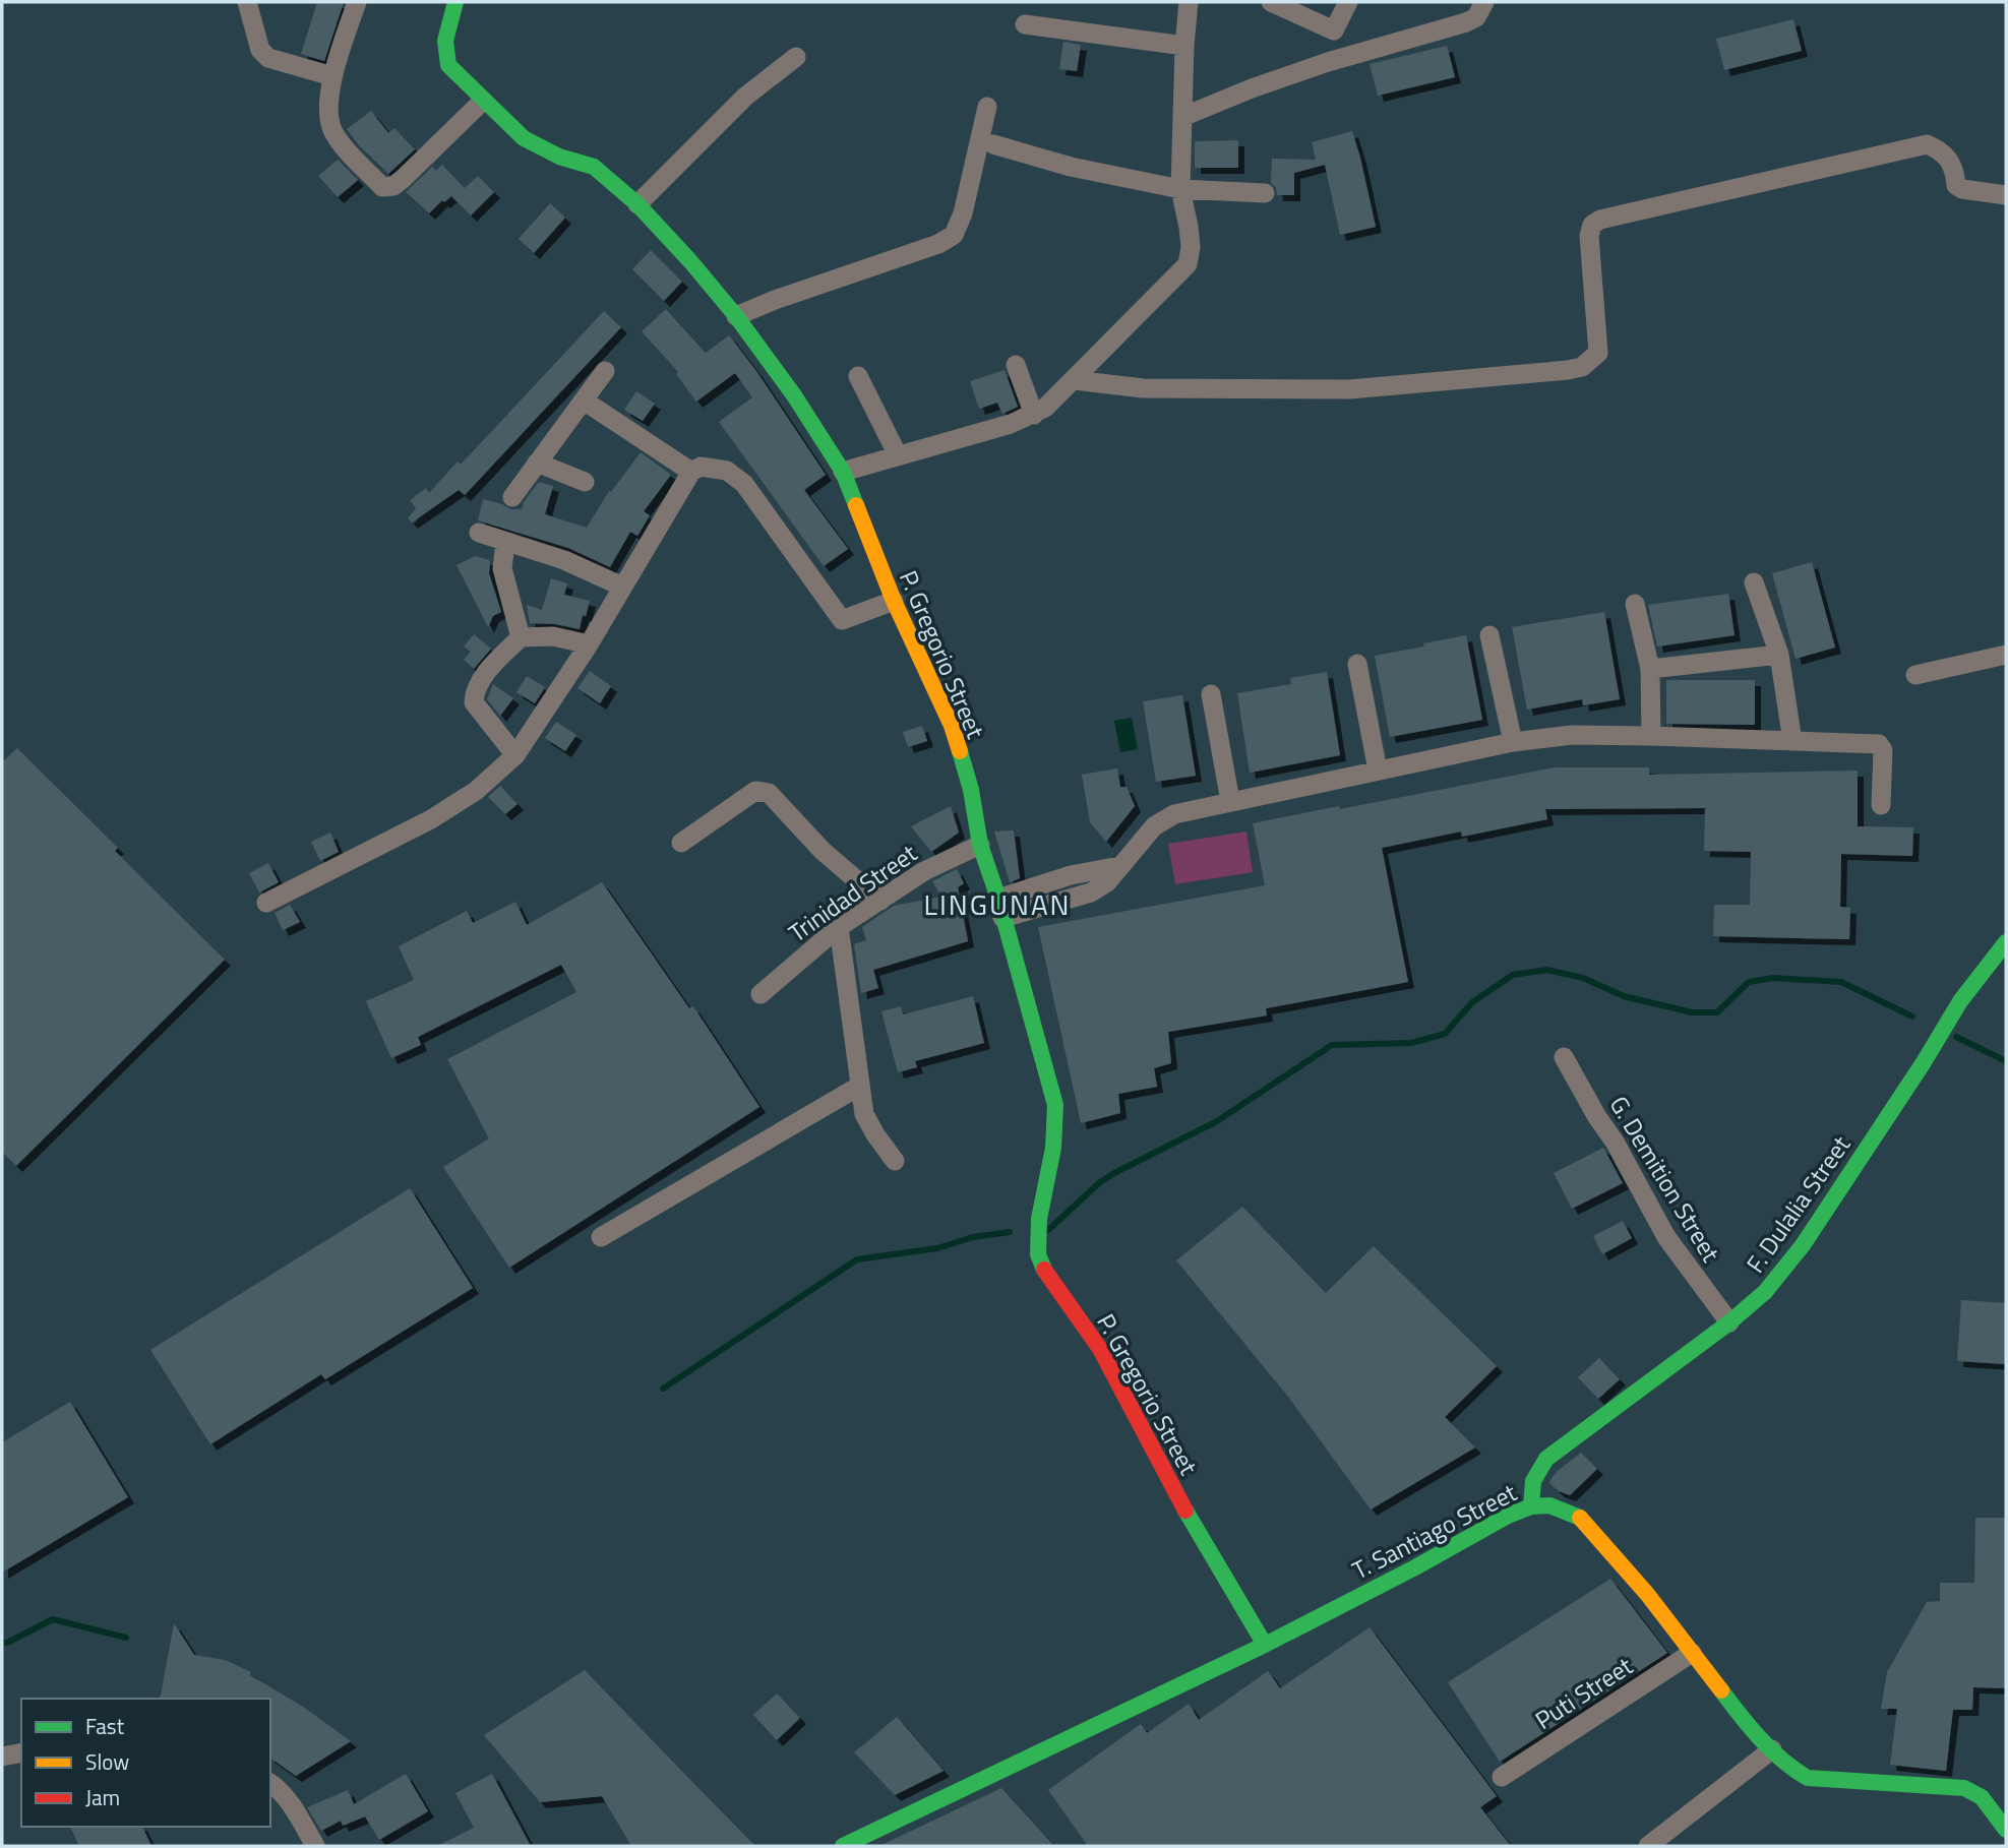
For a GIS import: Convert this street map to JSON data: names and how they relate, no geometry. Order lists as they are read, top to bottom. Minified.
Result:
{"streets":{"street":["P. Gregorio Street","Trinidad Street","G. Demition Street","F. Dulalia Street","T. Santiago Street","Puti Street"]},"crossings":[["P. Gregorio Street","Trinidad Street"],["P. Gregorio Street","T. Santiago Street"],["G. Demition Street","F. Dulalia Street"],["F. Dulalia Street","T. Santiago Street"],["T. Santiago Street","Puti Street"]],"districts":["LINGUNAN"],"legend":["Fast","Slow","Jam"]}
